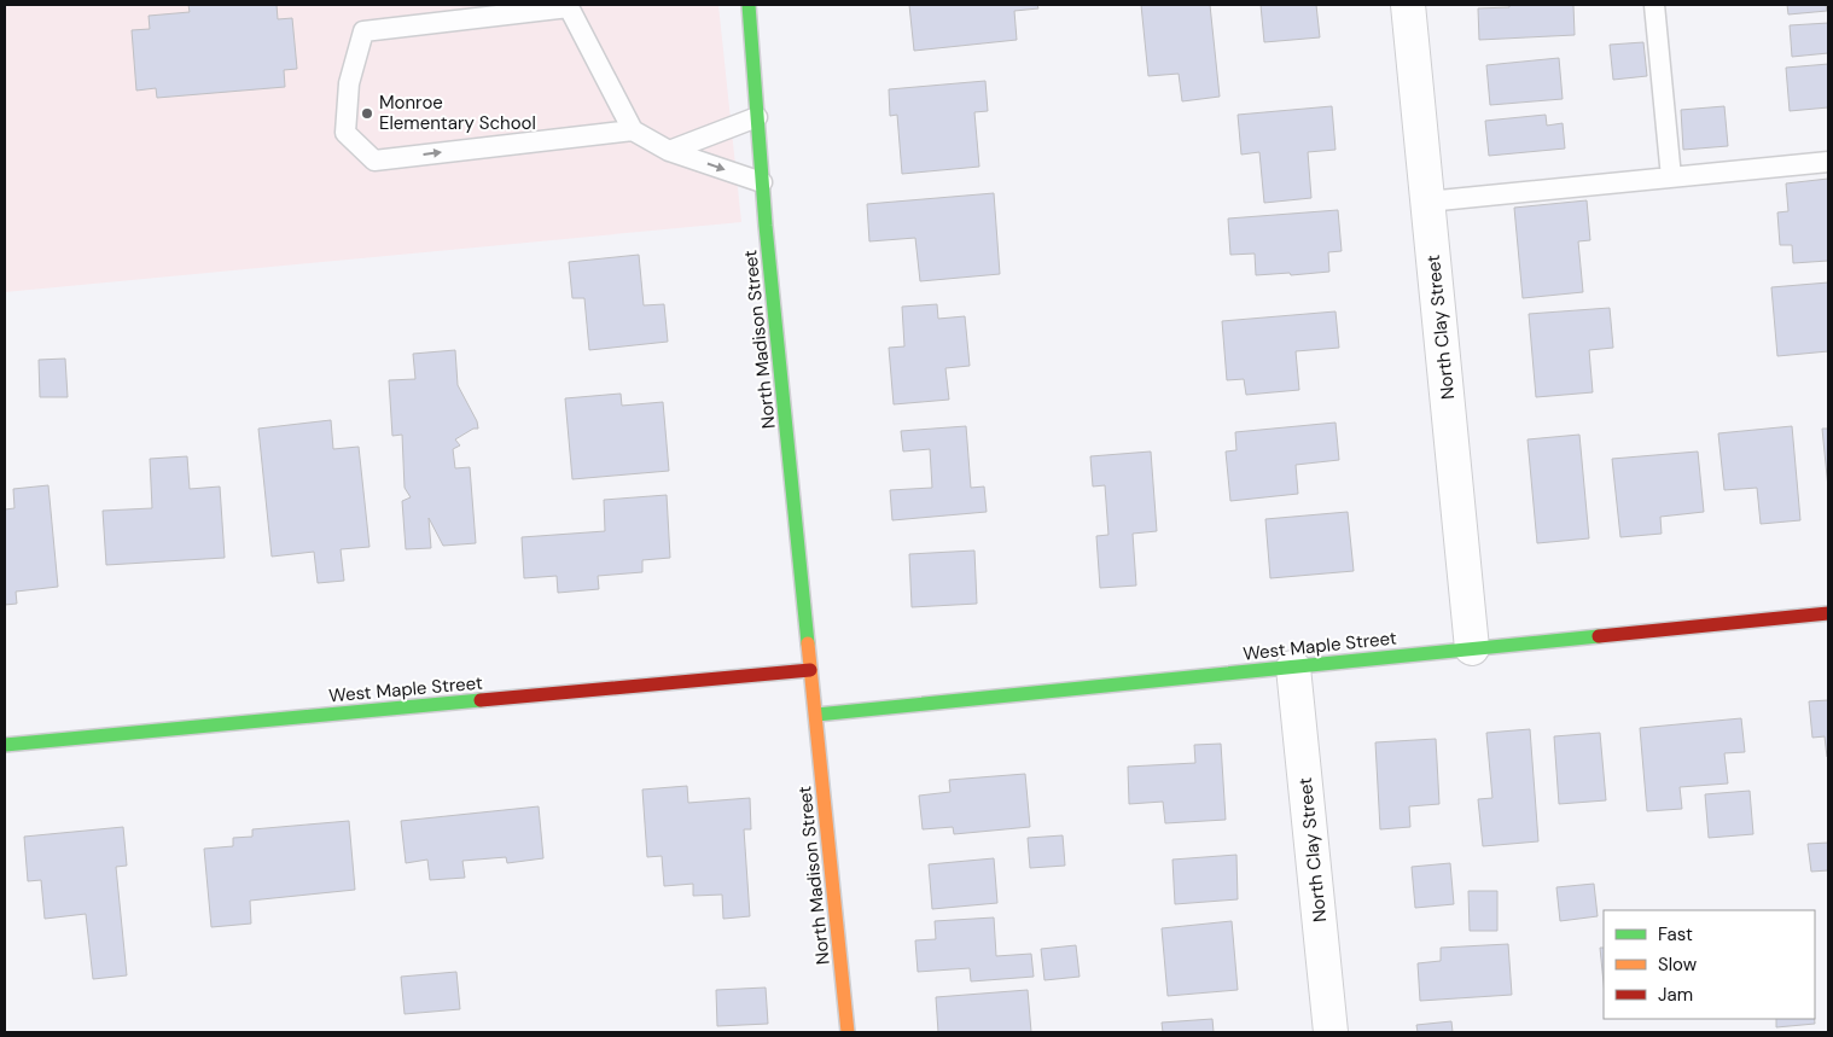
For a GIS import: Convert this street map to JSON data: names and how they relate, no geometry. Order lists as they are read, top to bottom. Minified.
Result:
{"streets":{"street":["North Clay Street","North Madison Street","West Maple Street"]},"crossings":[["North Clay Street","West Maple Street"],["North Madison Street","West Maple Street"]],"places":["Monroe Elementary School"],"legend":["Fast","Slow","Jam"]}
